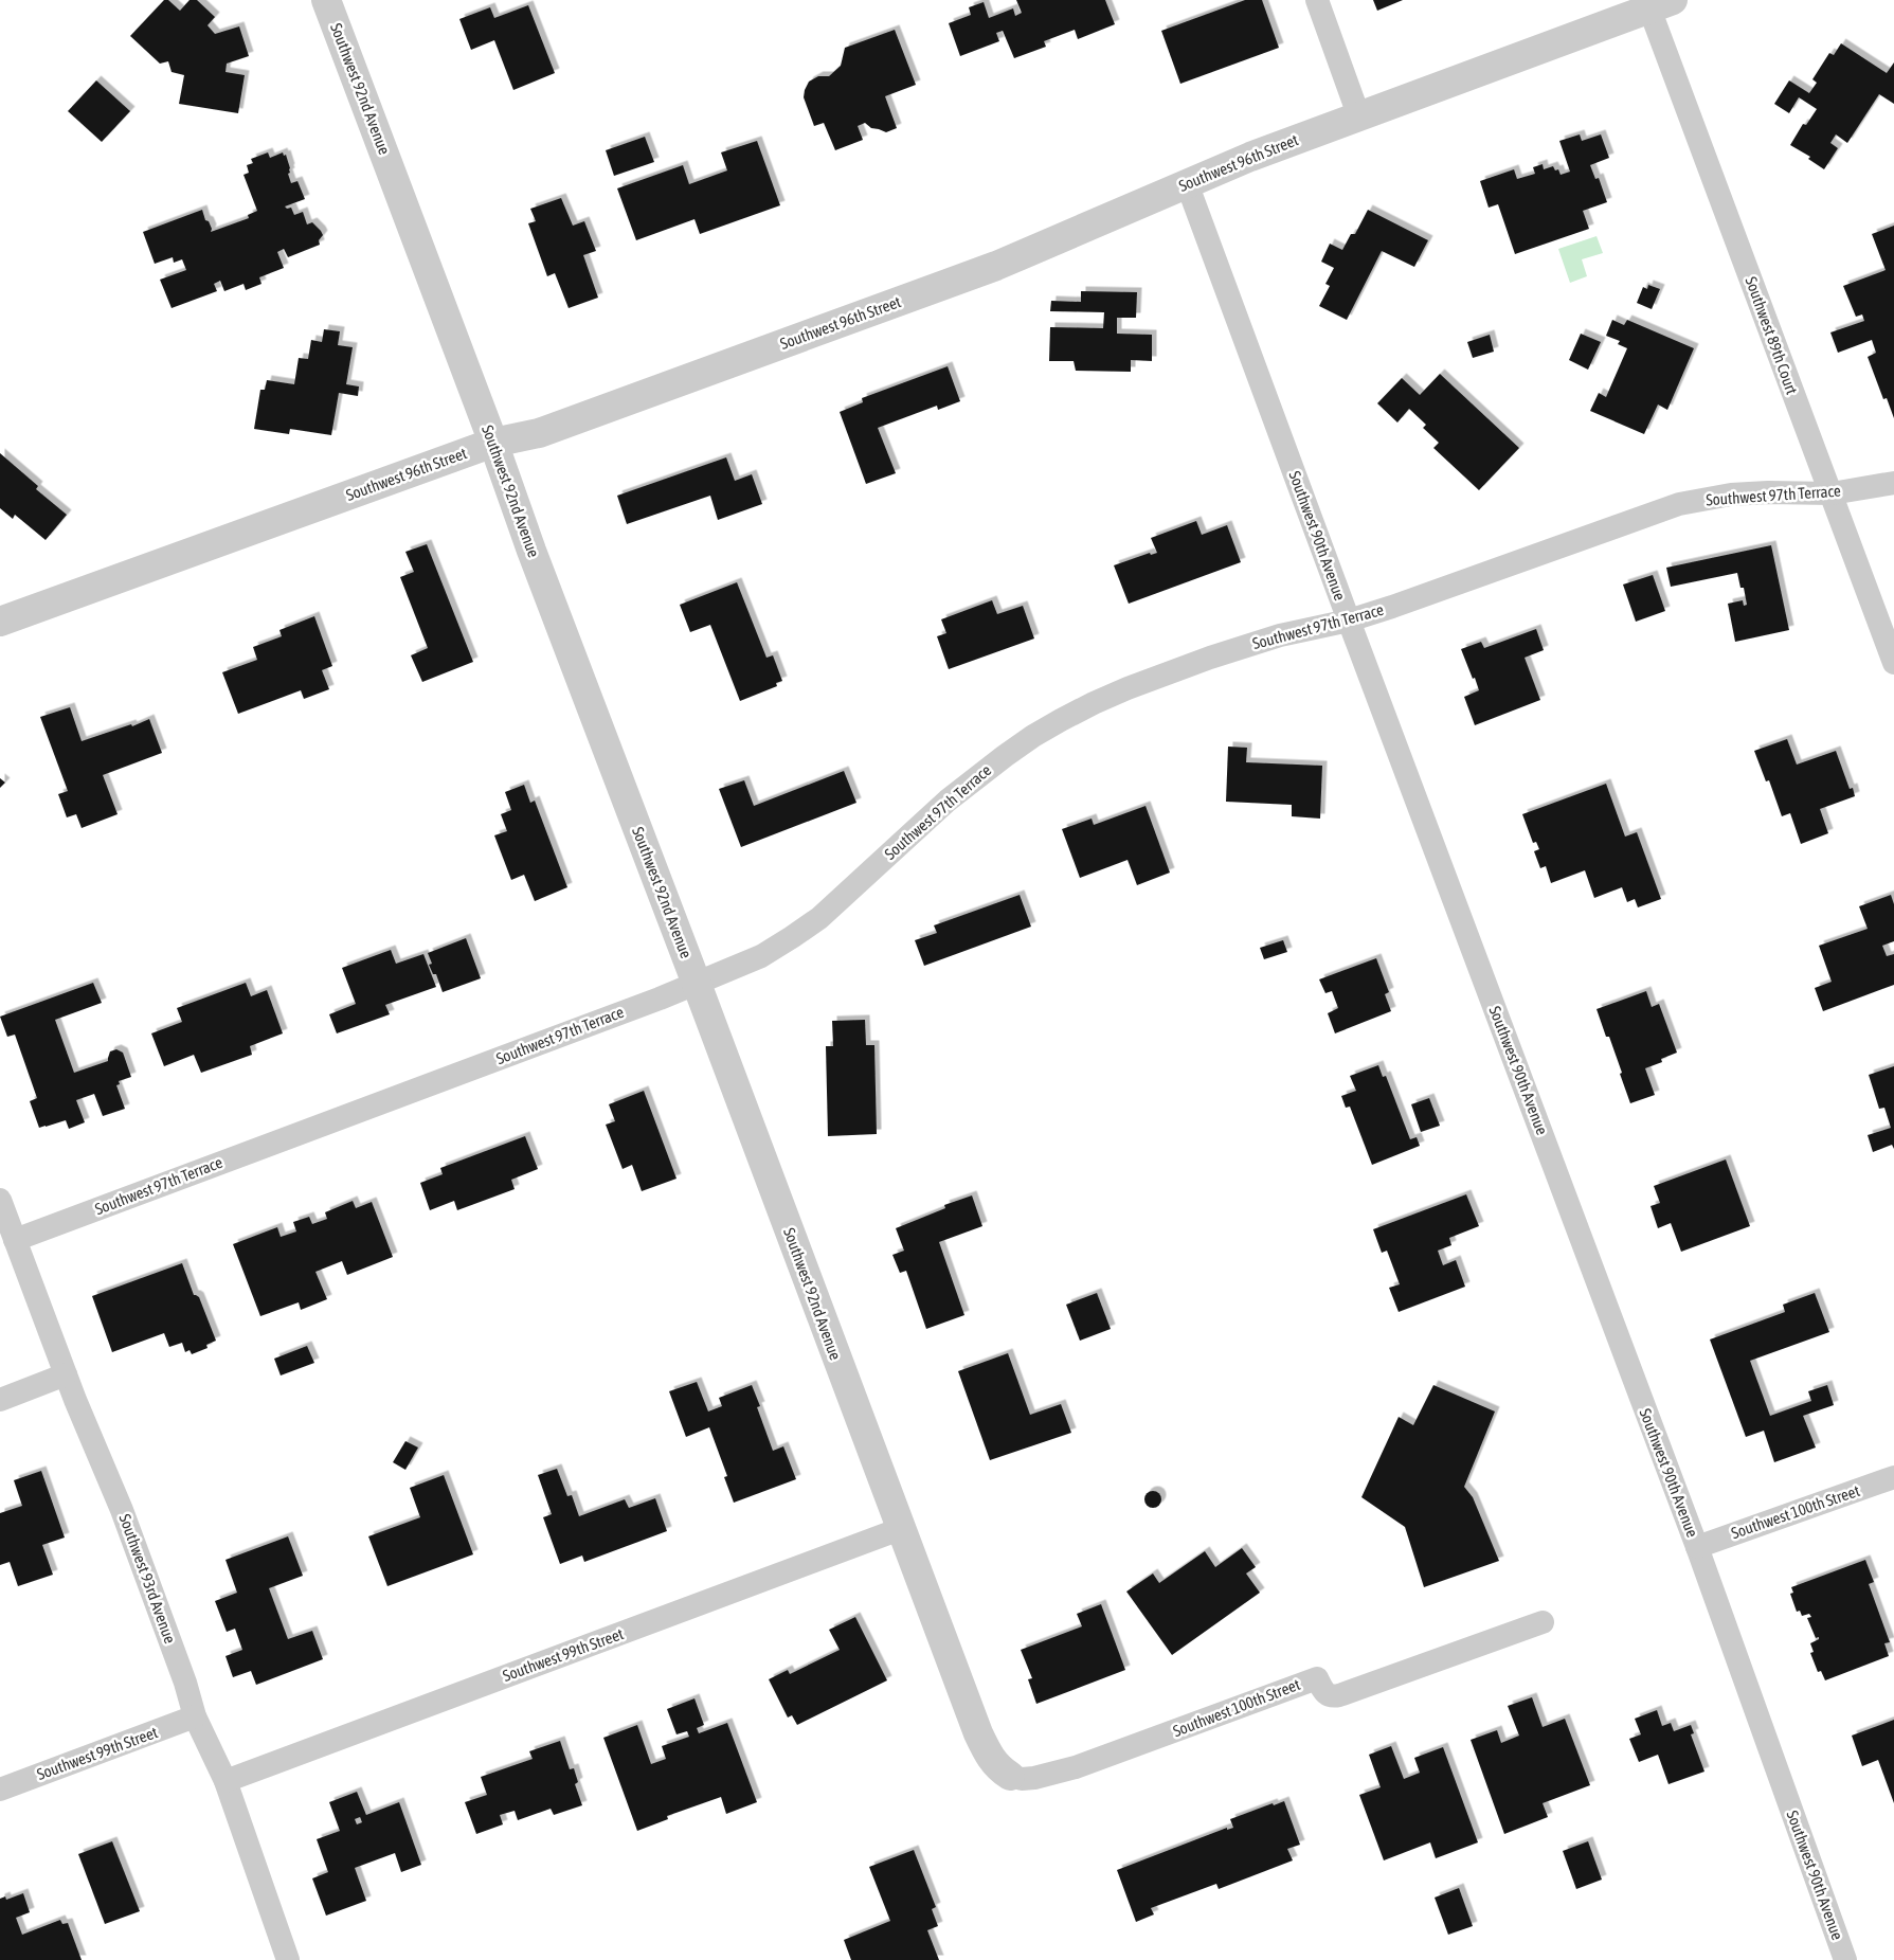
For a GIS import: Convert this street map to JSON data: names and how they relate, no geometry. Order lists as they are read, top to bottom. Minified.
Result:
{"streets":{"street":["Southwest 92nd Avenue","Southwest 96th Street","Southwest 89th Court","Southwest 97th Terrace","Southwest 90th Avenue","Southwest 100th Street","Southwest 93rd Avenue","Southwest 99th Street"]},"crossings":[["Southwest 92nd Avenue","Southwest 96th Street"],["Southwest 92nd Avenue","Southwest 97th Terrace"],["Southwest 92nd Avenue","Southwest 100th Street"],["Southwest 92nd Avenue","Southwest 99th Street"],["Southwest 96th Street","Southwest 89th Court"],["Southwest 96th Street","Southwest 90th Avenue"],["Southwest 89th Court","Southwest 97th Terrace"],["Southwest 97th Terrace","Southwest 90th Avenue"],["Southwest 97th Terrace","Southwest 93rd Avenue"],["Southwest 90th Avenue","Southwest 100th Street"],["Southwest 93rd Avenue","Southwest 99th Street"]]}
